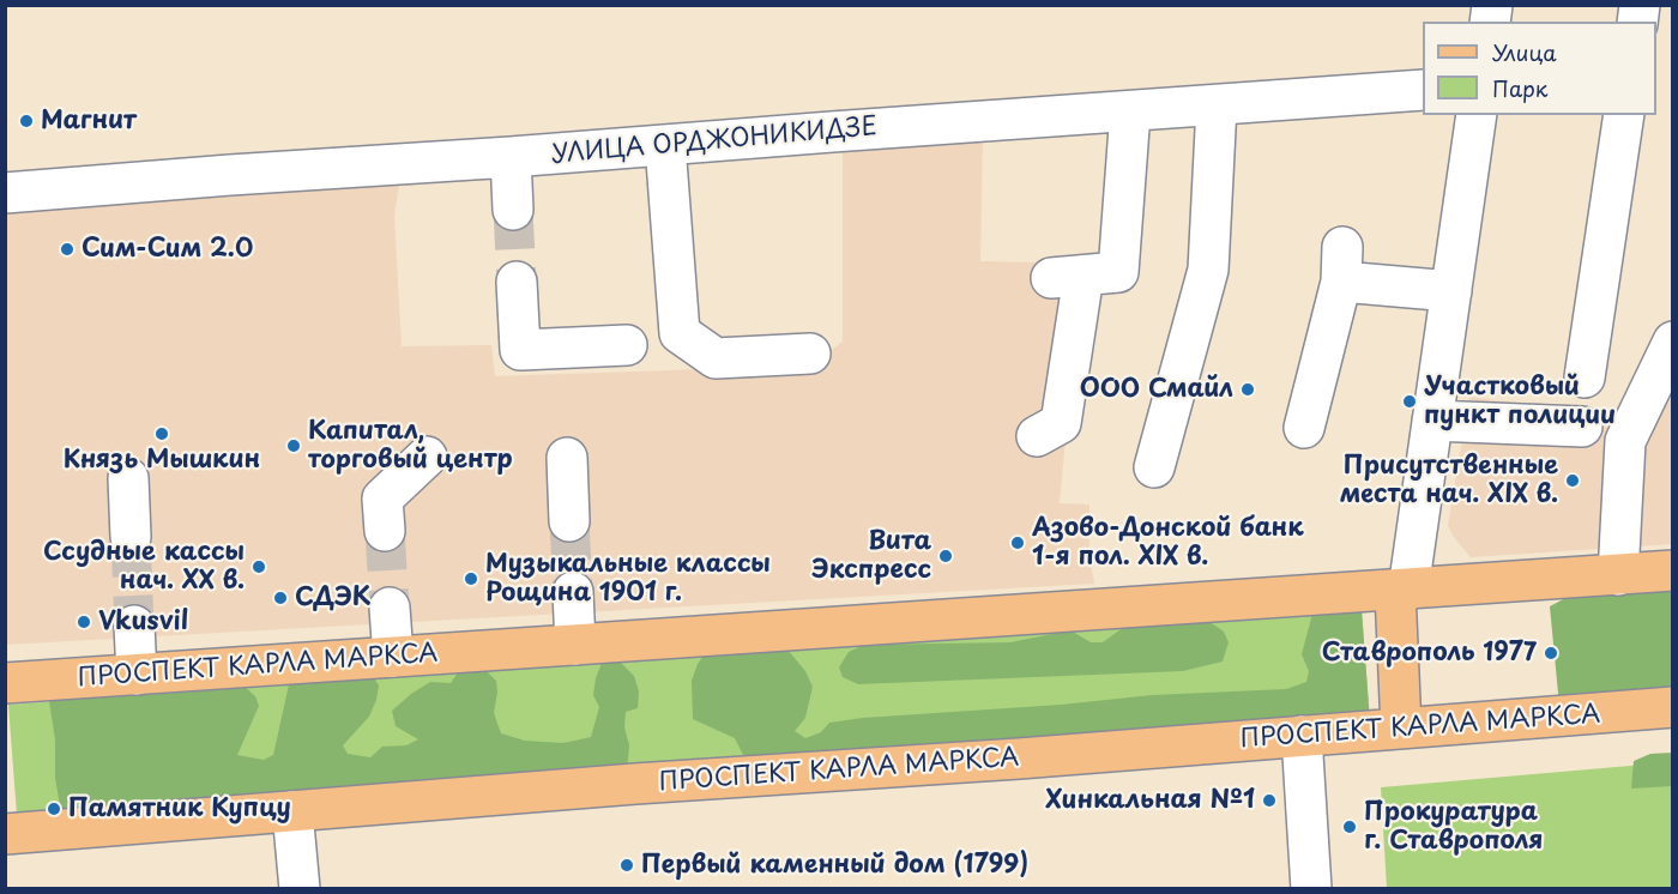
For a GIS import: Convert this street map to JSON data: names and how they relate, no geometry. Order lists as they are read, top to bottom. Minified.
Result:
{"streets":{"main road":["ПРОСПЕКТ КАРЛА МАРКСА"],"street":["УЛИЦА ОРДЖОНИКИДЗЕ"]},"places":["Магнит","Сим-Сим 2.0","ООО Смайл","Участковый пункт полиции","Князь Мышкин","Капитал, торговый центр","Присутственные места нач. XIX в.","Азово-Донской банк 1-я пол. XIX в.","Вита Экспресс","Ссудные кассы нач. ХХ в.","Музыкальные классы Рощина 1901 г.","СДЭК","Vkusvil","Ставрополь 1977","Хинкальная №1","Памятник Купцу","Прокуратура г. Ставрополя","Первый каменный дом (1799)"],"legend":["Улица","Парк"]}
